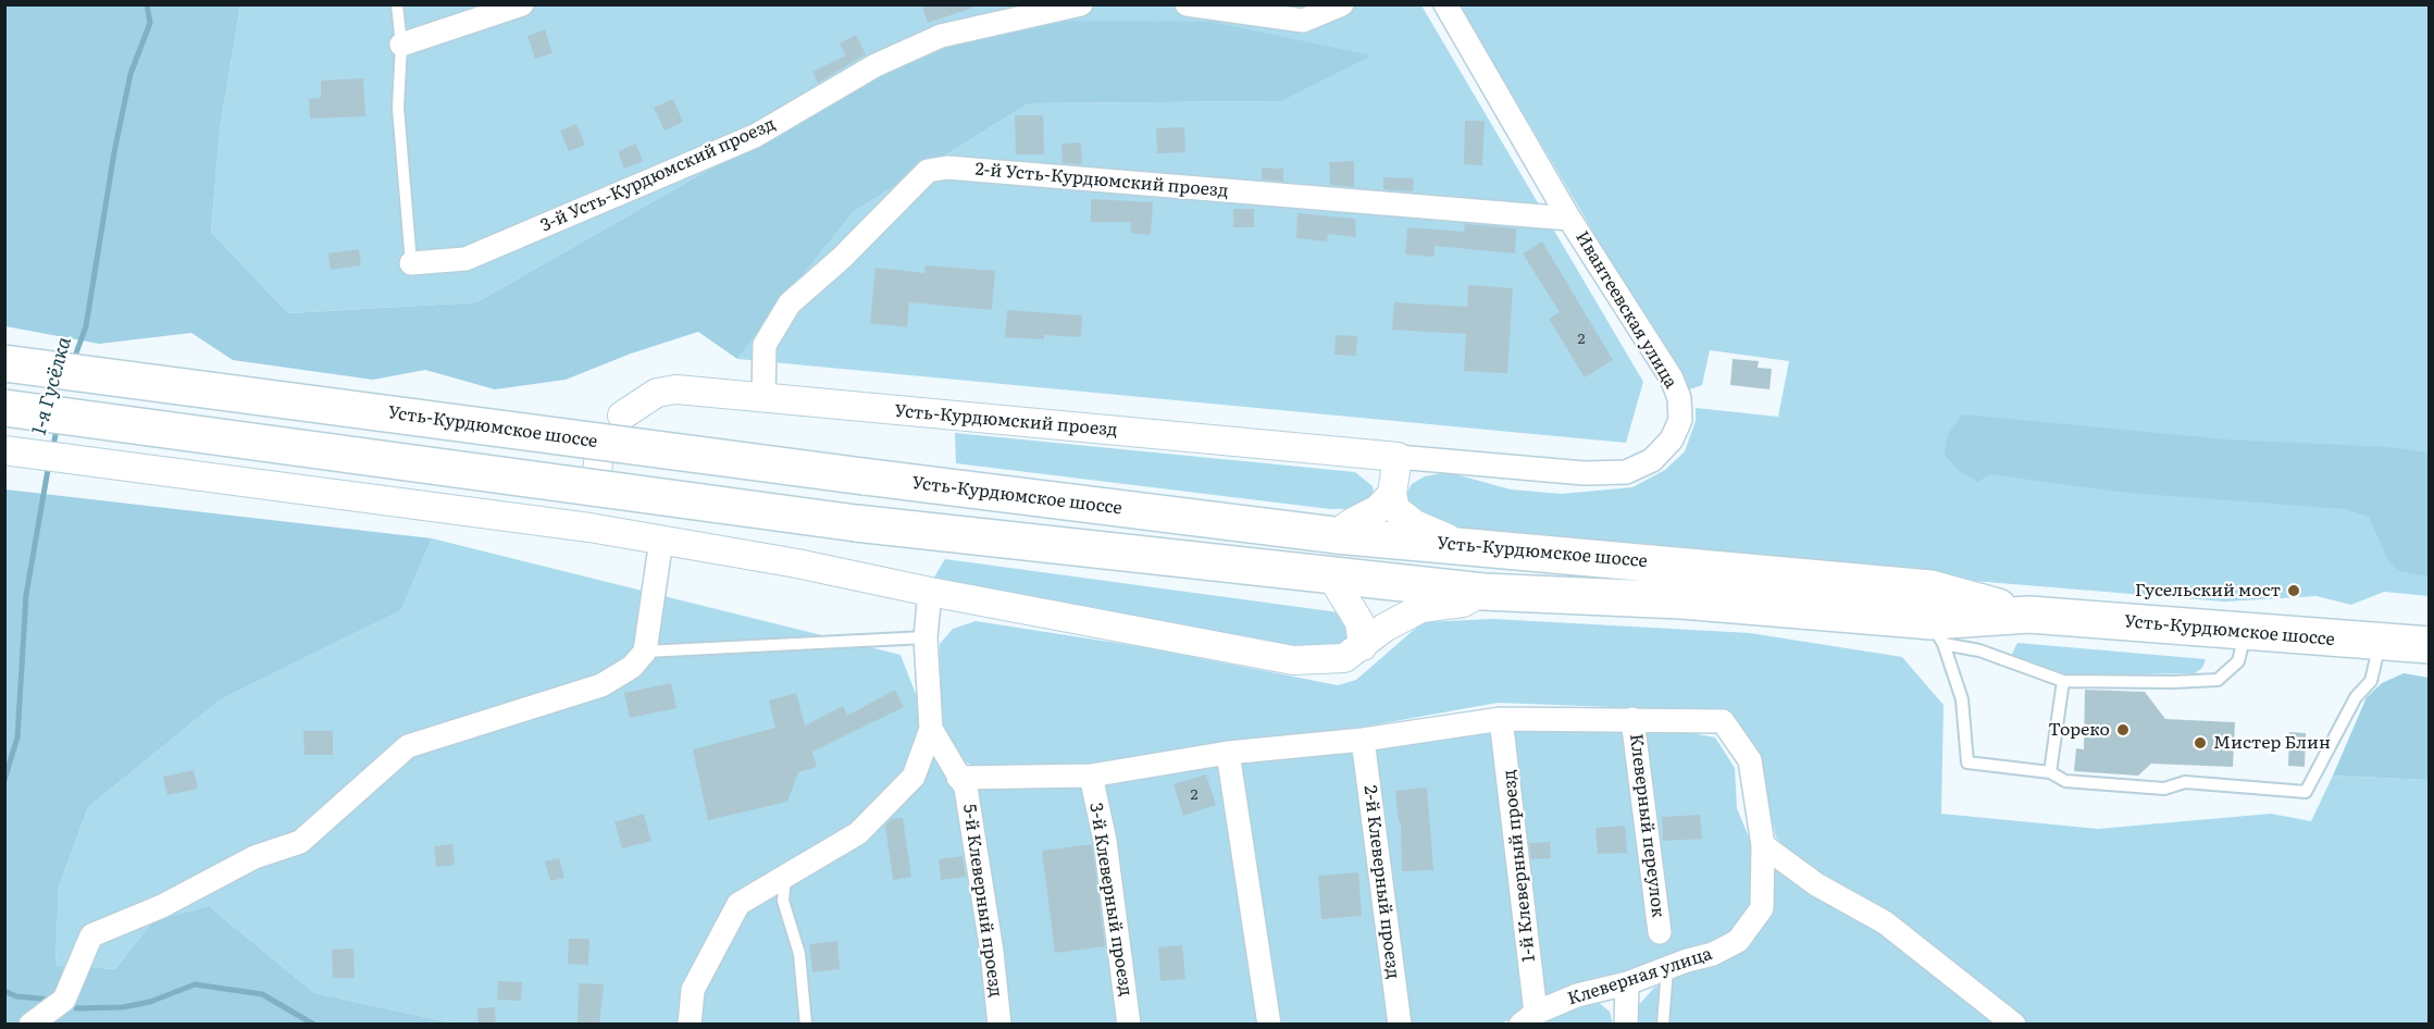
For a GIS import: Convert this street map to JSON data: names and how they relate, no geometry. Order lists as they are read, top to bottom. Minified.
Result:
{"streets":{"main road":["Усть-Курдюмское шоссе"],"street":["3-й Усть-Курдюмский проезд","2-й Усть-Курдюмский проезд","Ивантеевская улица","Усть-Курдюмский проезд","Клеверный переулок","1-й Клеверный проезд","2-й Клеверный проезд","3-й Клеверный проезд","5-й Клеверный проезд","Клеверная улица"]},"crossings":[["2-й Усть-Курдюмский проезд","Ивантеевская улица"],["2-й Усть-Курдюмский проезд","Усть-Курдюмский проезд"],["Ивантеевская улица","Усть-Курдюмский проезд"],["Клеверный переулок","Клеверная улица"],["1-й Клеверный проезд","Клеверная улица"]],"water":["1-я Гусёлка"],"places":["Гусельский мост","Тореко","Мистер Блин"],"house_numbers":["2","2"]}
